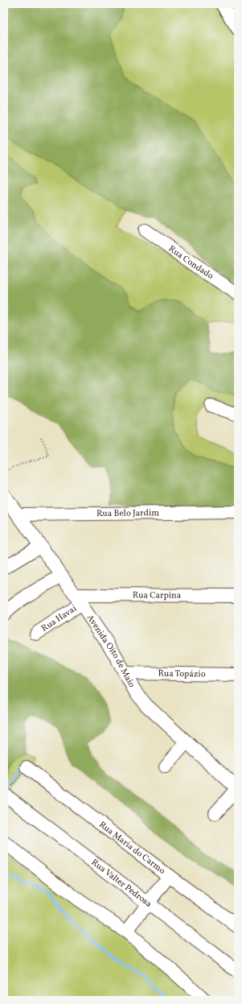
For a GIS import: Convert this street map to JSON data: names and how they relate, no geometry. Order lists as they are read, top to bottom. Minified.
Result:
{"streets":{"street":["Rua Condado","Rua Belo Jardim","Rua Carpina","Rua Havaí","Avenida Oito de Maio","Rua Topázio","Rua Maria do Carmo","Rua Valter Pedrosa"]},"crossings":[["Rua Belo Jardim","Avenida Oito de Maio"],["Rua Carpina","Rua Havaí"],["Rua Carpina","Avenida Oito de Maio"],["Rua Havaí","Avenida Oito de Maio"],["Avenida Oito de Maio","Rua Topázio"]]}
